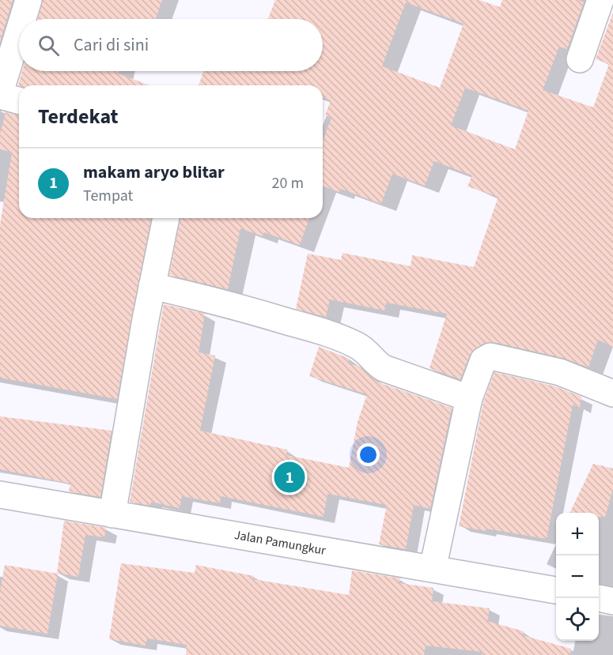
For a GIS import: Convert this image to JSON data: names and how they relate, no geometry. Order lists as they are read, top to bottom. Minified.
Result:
{"streets":{"street":["Jalan Pamungkur"]},"page":{"search":"Cari di sini","heading":"Terdekat","list":[{"mark":"1","name":"makam aryo blitar","note":"Tempat","value":"20 m"}],"pins":"1","map_buttons":["+","−"]}}
